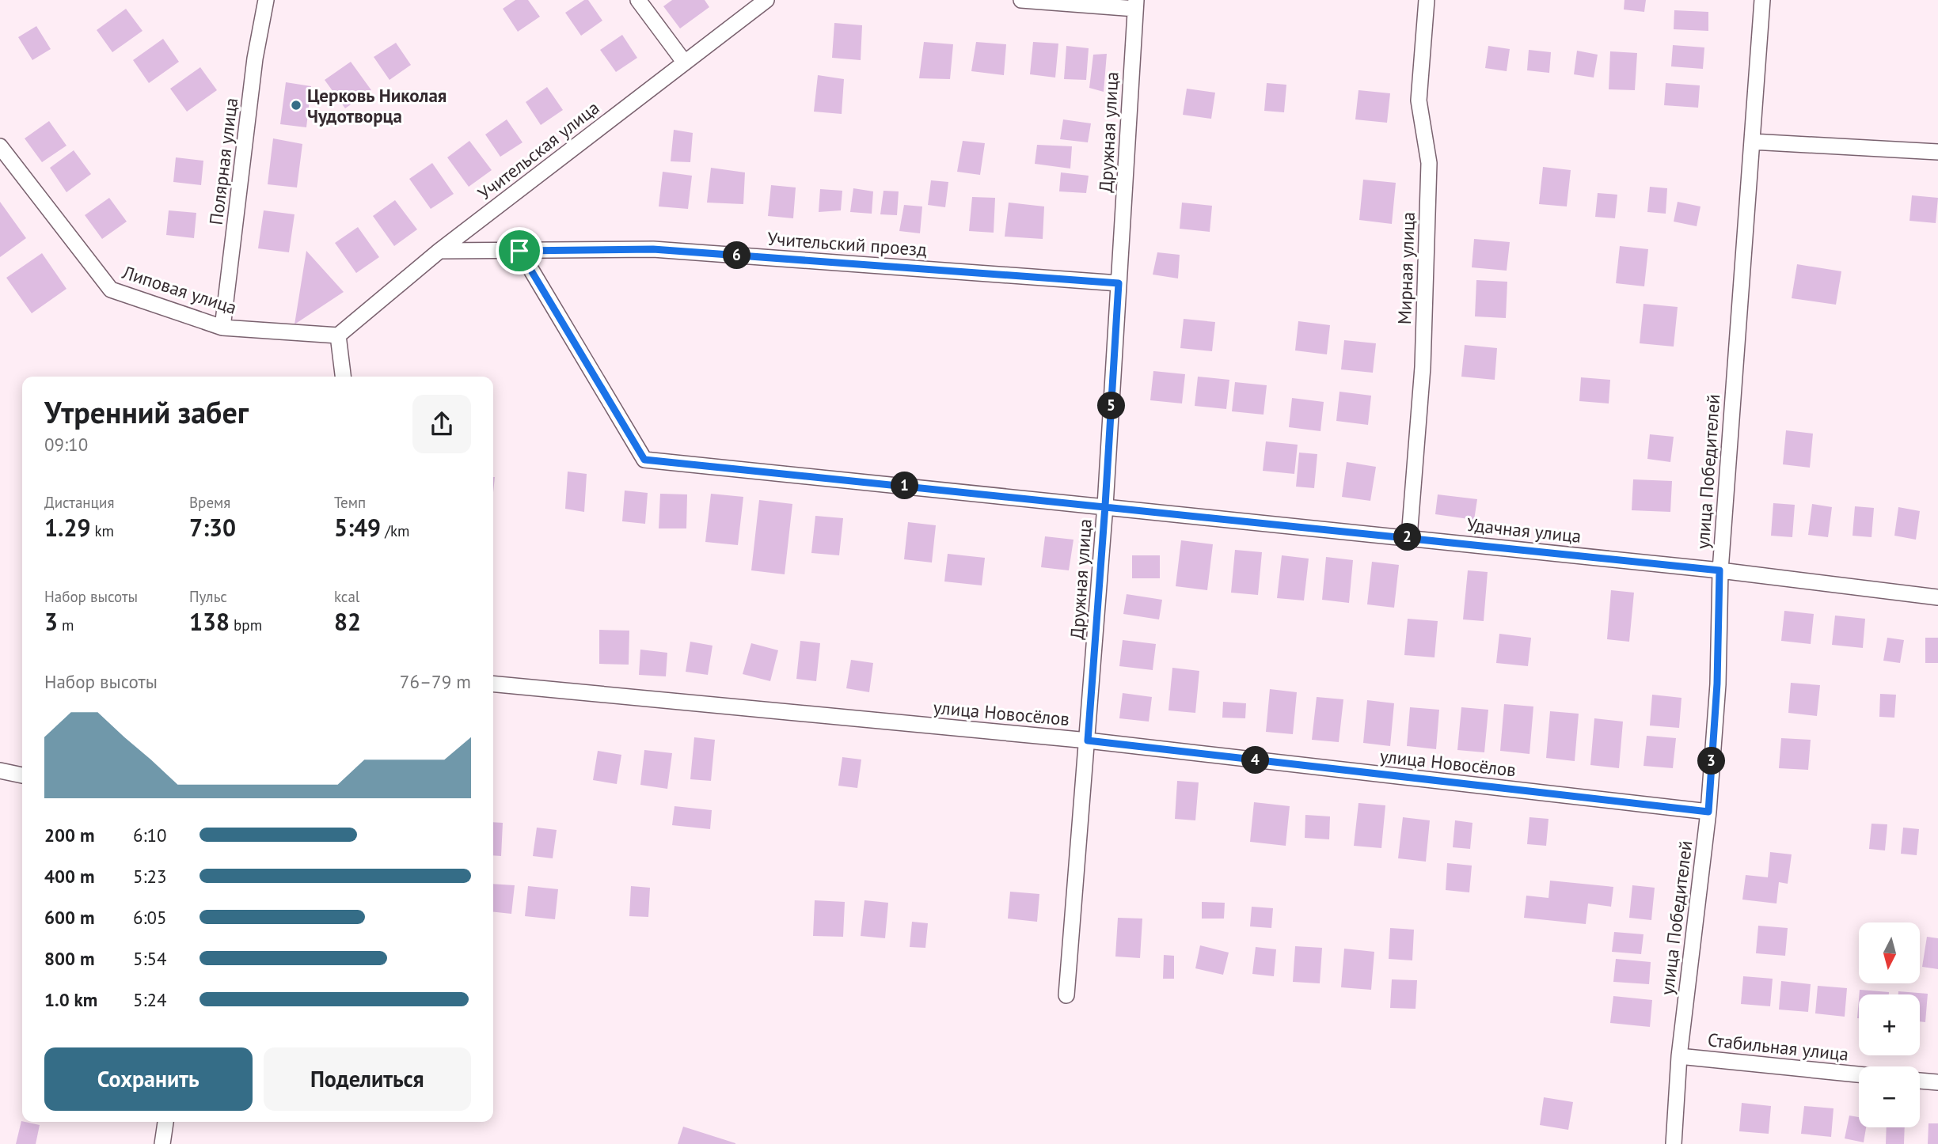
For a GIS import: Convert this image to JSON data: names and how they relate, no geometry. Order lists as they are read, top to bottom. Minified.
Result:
{"streets":{"street":["Дружная улица","Учительская улица","Полярная улица","Учительский проезд","Мирная улица","Липовая улица","улица Победителей","Удачная улица","улица Новосёлов","Стабильная улица"]},"crossings":[["Дружная улица","Учительский проезд"],["Дружная улица","Удачная улица"],["Дружная улица","улица Новосёлов"],["Учительская улица","Учительский проезд"],["Учительская улица","Липовая улица"],["Полярная улица","Липовая улица"],["Учительский проезд","Удачная улица"],["Мирная улица","Удачная улица"],["улица Победителей","Удачная улица"],["улица Победителей","улица Новосёлов"],["улица Победителей","Стабильная улица"]],"places":["Церковь Николая Чудотворца"],"north":"bottom","page":{"pins":["6","5","1","2","4","3"],"heading":["Утренний забег","09:10"],"stats":[["Дистанция","1.29 km"],["Время","7:30"],["Темп","5:49 /km"],["Набор высоты","3 m"],["Пульс","138 bpm"],["kcal","82"]],"chart":["Набор высоты","76–79 m"],"list":[{"name":"200 m","note":"6:10"},{"name":"400 m","note":"5:23"},{"name":"600 m","note":"6:05"},{"name":"800 m","note":"5:54"},{"name":"1.0 km","note":"5:24"}],"map_buttons":["+","−"],"buttons":["Сохранить","Поделиться"]}}
